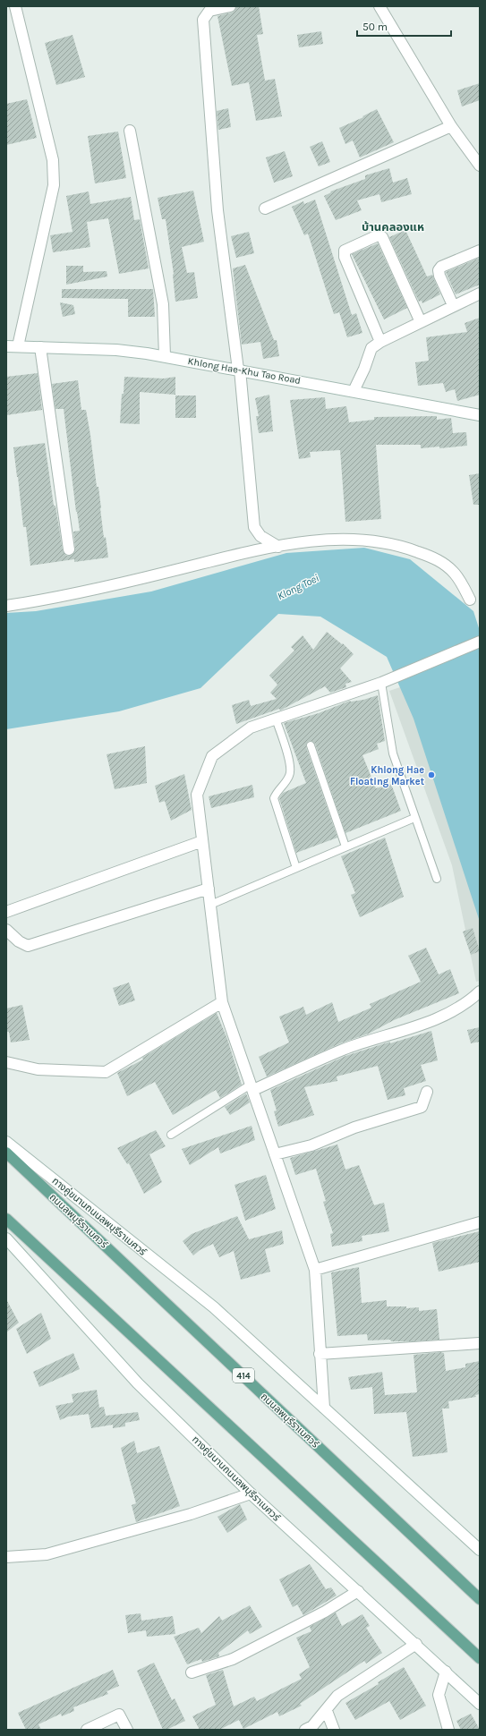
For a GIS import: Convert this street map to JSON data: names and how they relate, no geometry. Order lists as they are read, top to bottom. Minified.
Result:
{"streets":{"main road":["ถนนลพบุรีราเมศวร์","414"],"street":["Khlong Hae-Khu Tao Road","ทางคู่ขนานถนนลพบุรีราเมศวร์"]},"districts":["บ้านคลองแห"],"water":["Klong Toei"],"places":["Khlong Hae Floating Market"],"scale_bar":"50 m"}
